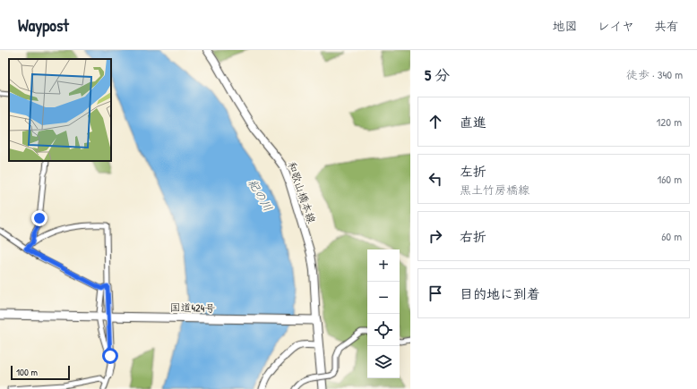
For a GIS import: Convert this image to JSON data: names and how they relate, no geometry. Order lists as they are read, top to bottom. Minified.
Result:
{"streets":{"highway":["国道424号"],"main road":["和歌山橋本線"]},"crossings":[["和歌山橋本線","国道424号"]],"water":["紀の川"],"scale_bar":"100 m","page":{"header":"Waypost","nav":["地図","レイヤ","共有"],"heading":["5 分","徒歩 · 340 m"],"list":[["直進","120 m"],["左折","黒土竹房橋線","160 m"],["右折","60 m"],"目的地に到着"],"map_buttons":["+","−"],"scale":"100 m"}}
